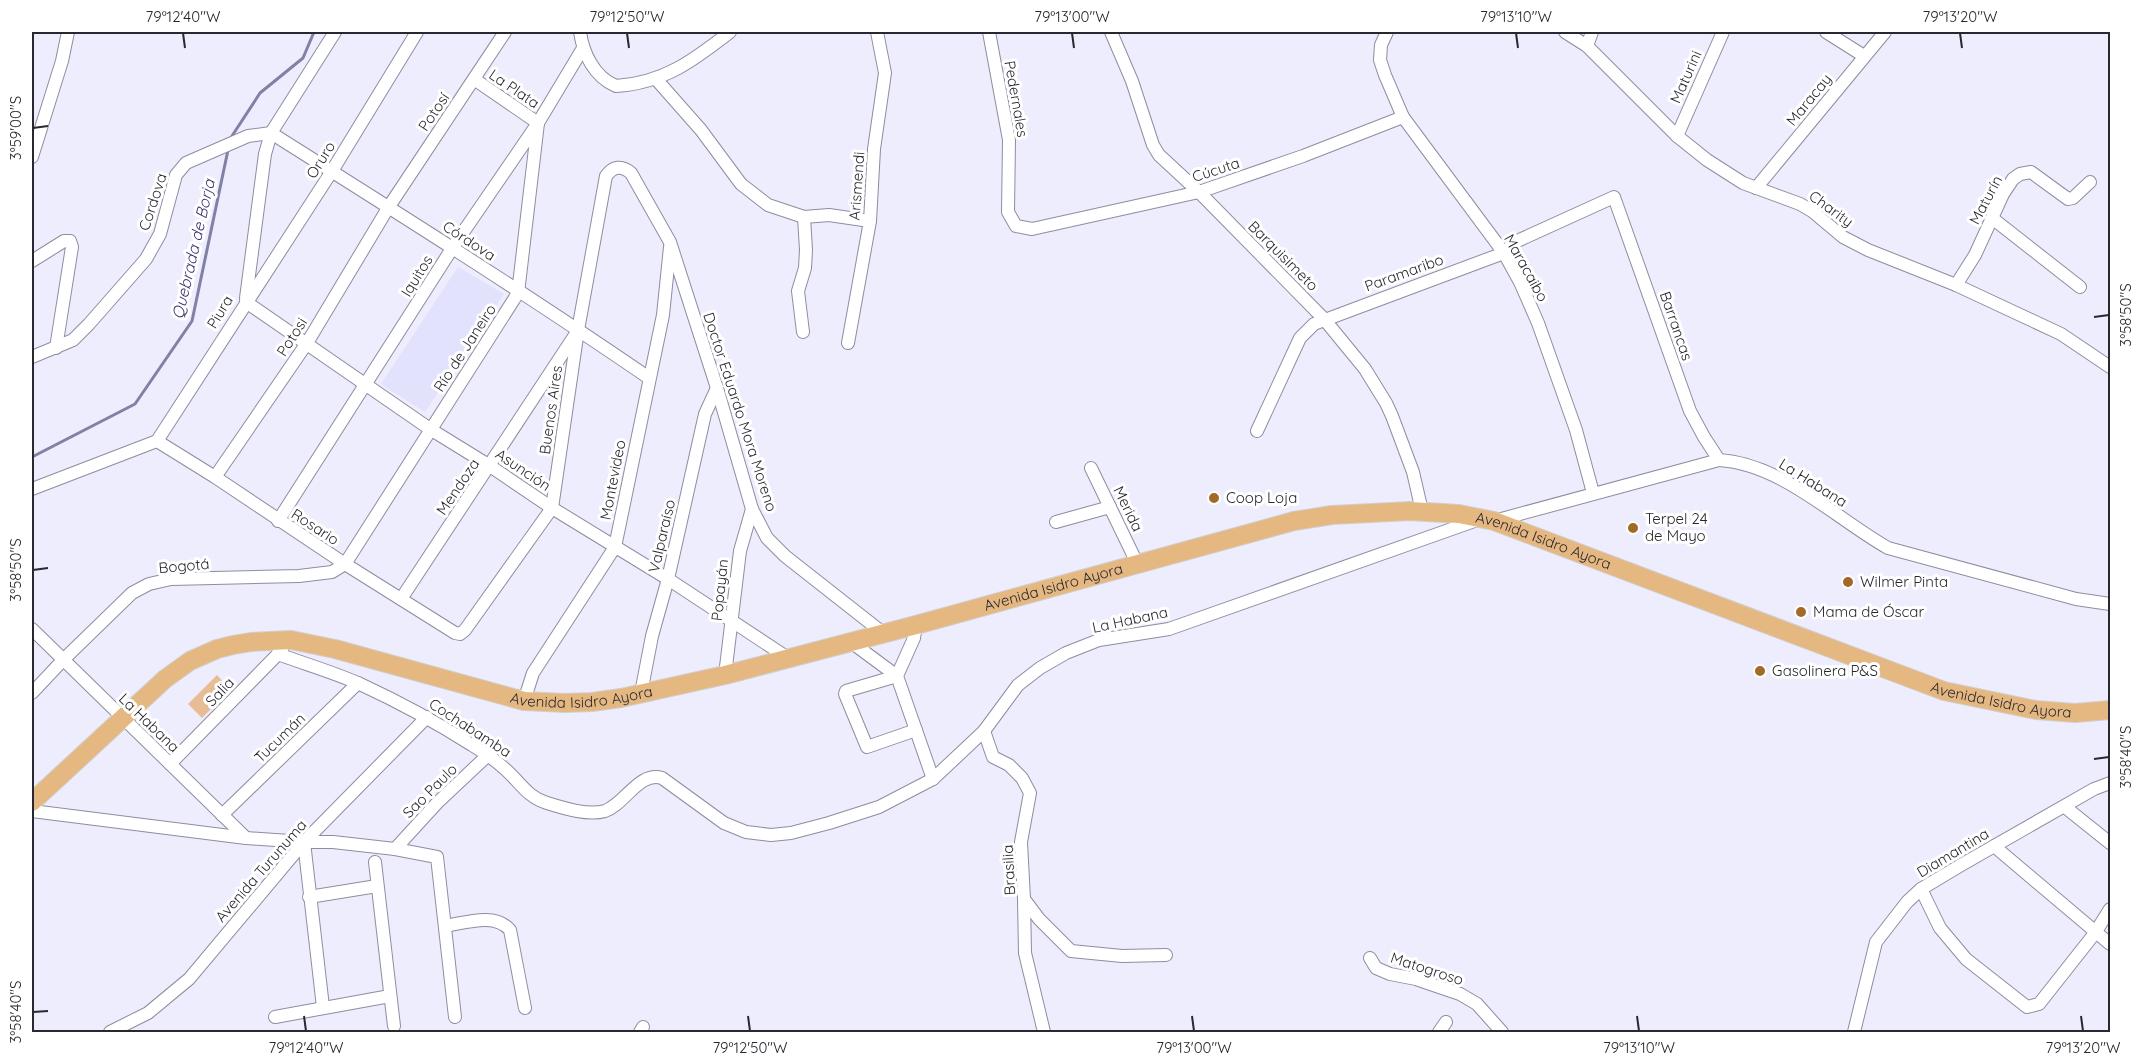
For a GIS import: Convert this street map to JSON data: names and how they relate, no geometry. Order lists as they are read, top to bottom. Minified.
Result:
{"streets":{"main road":["Avenida Isidro Ayora"],"street":["Maturini","La Plata","Pedernales","Maracay","Potosí","Oruro","Cúcuta","Arismendi","Maturín","Cordova","Charity","Córdova","Barquisimeto","Maracaibo","Paramaribo","Iquitos","Piura","Barrancas","Potosi","Río de Janeiro","Buenos Aires","Doctor Eduardo Mora Moreno","Asunción","Montevideo","La Habana","Mendoza","Merida","Rosario","Valparaíso","Bogotá","Popayán","Salia","Cochabamba","Tucumán","Sao Paulo","Diamantina","Brasilia","Avenida Turunuma","Matogroso"]},"crossings":[["Maturini","Charity"],["La Plata","Potosí"],["La Plata","Iquitos"],["La Plata","Río de Janeiro"],["Pedernales","Cúcuta"],["Maracay","Charity"],["Potosí","Córdova"],["Potosí","Potosi"],["Oruro","Córdova"],["Oruro","Piura"],["Oruro","Asunción"],["Cúcuta","Barquisimeto"],["Cúcuta","Maracaibo"],["Maturín","Charity"],["Cordova","Córdova"],["Cordova","Piura"],["Córdova","Iquitos"],["Córdova","Piura"],["Córdova","Potosi"],["Córdova","Río de Janeiro"],["Córdova","Buenos Aires"],["Córdova","Montevideo"],["Córdova","Mendoza"],["Barquisimeto","Paramaribo"],["Barquisimeto","Avenida Isidro Ayora"],["Maracaibo","Paramaribo"],["Maracaibo","La Habana"],["Paramaribo","Barrancas"],["Iquitos","Río de Janeiro"],["Iquitos","Asunción"],["Iquitos","Rosario"],["Piura","Asunción"],["Piura","Rosario"],["Barrancas","La Habana"],["Potosi","Asunción"],["Potosi","Rosario"],["Río de Janeiro","Asunción"],["Río de Janeiro","Rosario"],["Río de Janeiro","Bogotá"],["Buenos Aires","Doctor Eduardo Mora Moreno"],["Buenos Aires","Asunción"],["Buenos Aires","Mendoza"],["Buenos Aires","Rosario"],["Doctor Eduardo Mora Moreno","Montevideo"],["Doctor Eduardo Mora Moreno","Valparaíso"],["Doctor Eduardo Mora Moreno","Avenida Isidro Ayora"],["Doctor Eduardo Mora Moreno","Popayán"],["Asunción","Montevideo"],["Asunción","Mendoza"],["Asunción","Valparaíso"],["Asunción","Avenida Isidro Ayora"],["Asunción","Popayán"],["Montevideo","Avenida Isidro Ayora"],["La Habana","Avenida Isidro Ayora"],["La Habana","Bogotá"],["La Habana","Salia"],["La Habana","Cochabamba"],["La Habana","Tucumán"],["La Habana","Brasilia"],["Mendoza","Rosario"],["Merida","Avenida Isidro Ayora"],["Rosario","Bogotá"],["Valparaíso","Avenida Isidro Ayora"],["Avenida Isidro Ayora","Popayán"],["Avenida Isidro Ayora","Salia"],["Salia","Cochabamba"],["Cochabamba","Tucumán"],["Cochabamba","Sao Paulo"],["Cochabamba","Avenida Turunuma"]],"water":["Quebrada de Borja"],"places":["Coop Loja","Terpel 24 de Mayo","Wilmer Pinta","Mama de Óscar","Gasolinera P&S"],"coordinates":["79°12'40\"W","79°12'50\"W","79°13'00\"W","79°13'10\"W","79°13'20\"W","3°59'00\"S","3°58'50\"S","3°58'40\"S"]}
